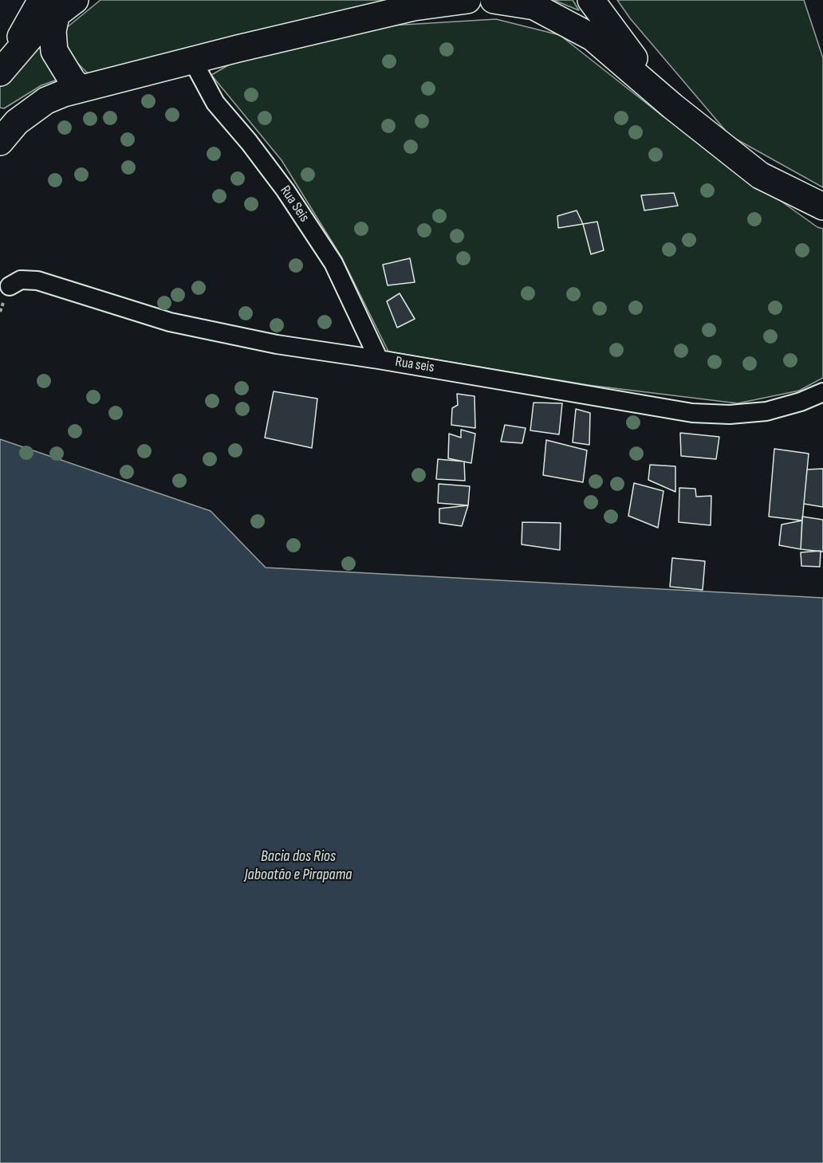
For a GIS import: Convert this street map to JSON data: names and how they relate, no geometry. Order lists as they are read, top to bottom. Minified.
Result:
{"streets":{"street":["Rua Seis","Rua seis"]},"crossings":[["Rua Seis","Rua seis"]],"water":["Bacia dos Rios Jaboatão e Pirapama"]}
